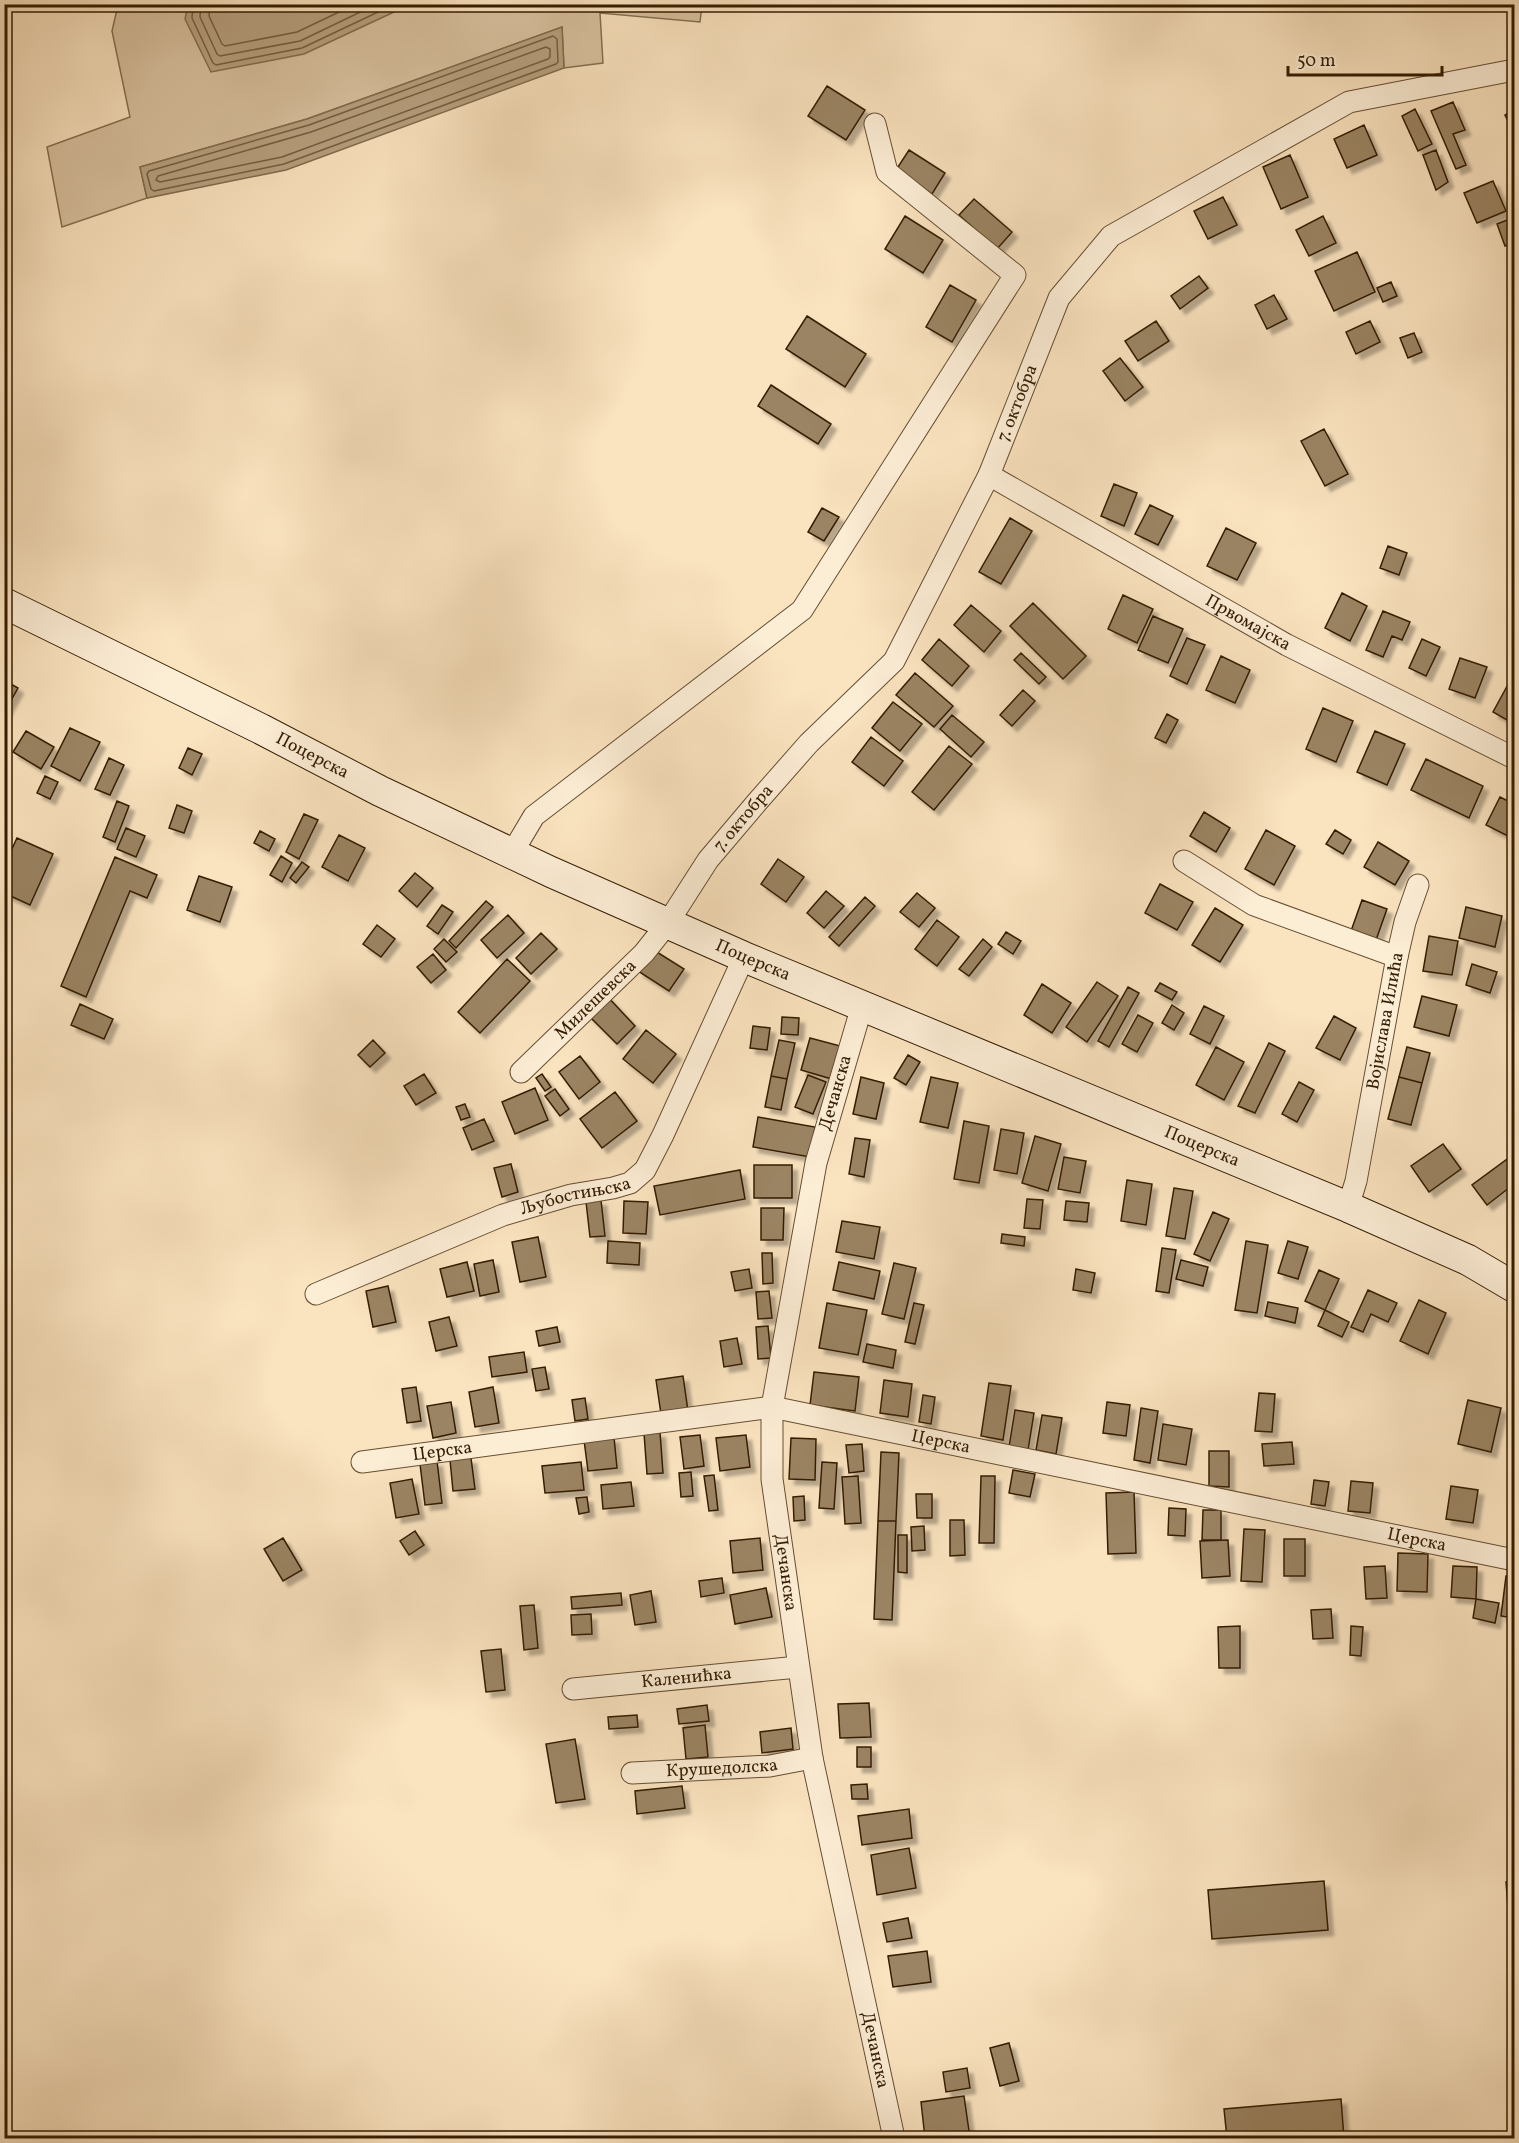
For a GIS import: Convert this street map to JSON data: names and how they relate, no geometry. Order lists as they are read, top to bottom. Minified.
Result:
{"streets":{"main road":["Поцерска"],"street":["7. октобра","Првомајска","Милешевска","Војислава Илића","Дечанска","Љубостињска","Церска","Каленићка","Крушедолска"]},"crossings":[["7. октобра","Првомајска"],["7. октобра","Поцерска"],["7. октобра","Милешевска"],["Поцерска","Милешевска"],["Поцерска","Војислава Илића"],["Поцерска","Дечанска"],["Поцерска","Љубостињска"],["Дечанска","Церска"],["Дечанска","Каленићка"],["Дечанска","Крушедолска"]],"scale_bar":"50 m"}
